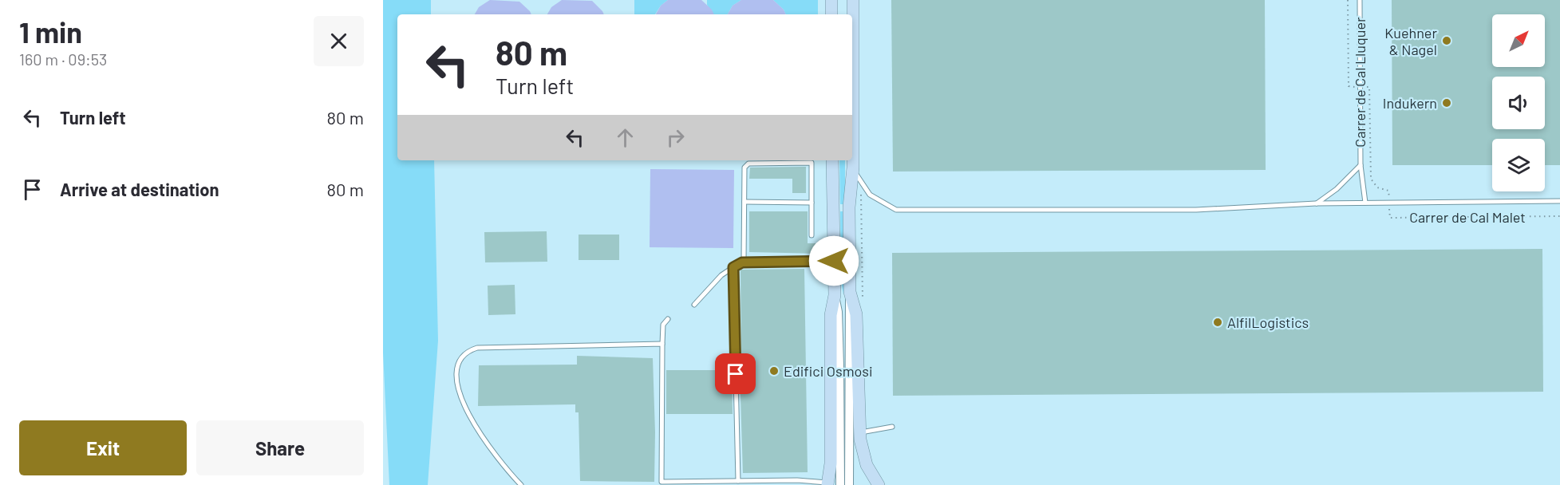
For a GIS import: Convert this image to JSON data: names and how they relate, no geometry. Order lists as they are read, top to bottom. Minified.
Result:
{"streets":{"lane":["Carrer de Cal Lluquer","Carrer de Cal Malet"]},"crossings":[["Carrer de Cal Lluquer","Carrer de Cal Malet"]],"places":["Kuehner & Nagel","Indukern","AlfilLogistics","Edifici Osmosi"],"north":"top right","page":{"heading":["1 min","160 m · 09:53"],"turn":["80 m","Turn left"],"list":[{"name":"Turn left","value":"80 m"},{"name":"Arrive at destination","value":"80 m"}],"buttons":["Exit","Share"]}}
